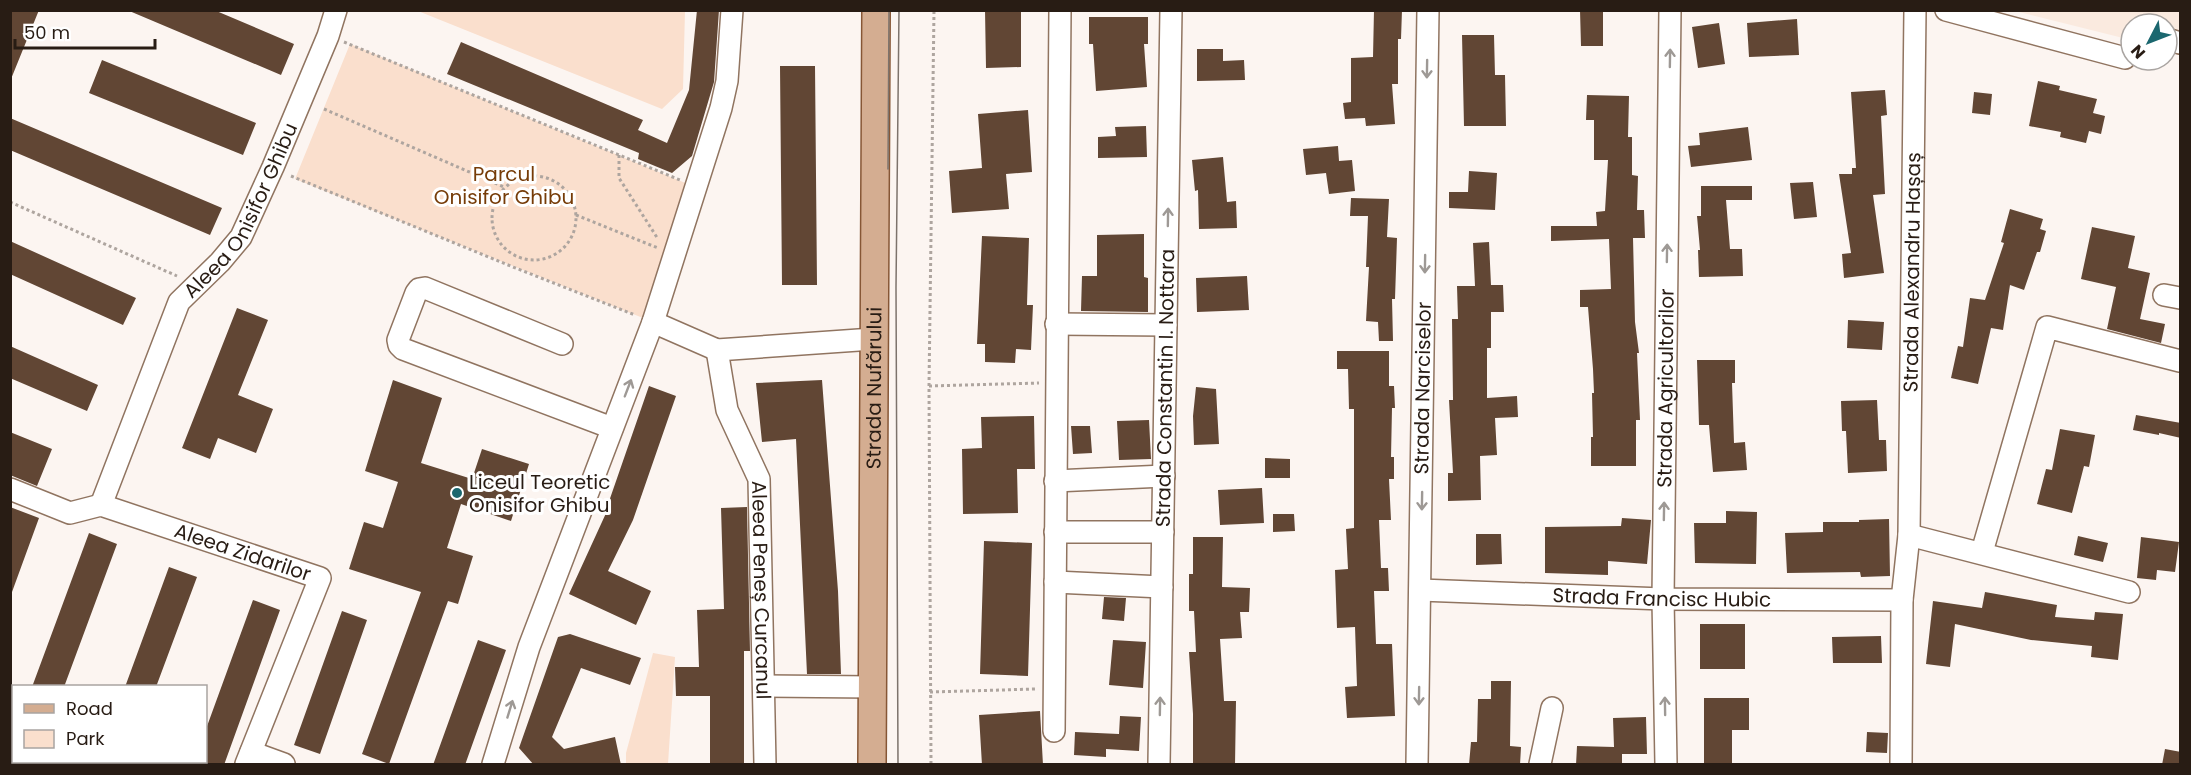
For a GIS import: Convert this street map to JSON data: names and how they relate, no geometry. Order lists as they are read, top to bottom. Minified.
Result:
{"streets":{"main road":["Strada Nufărului"],"street":["Aleea Onisifor Ghibu","Strada Alexandru Hașaș","Strada Constantin I. Nottara","Strada Narciselor","Strada Agricultorilor","Aleea Zidarilor","Aleea Peneș Curcanul","Strada Francisc Hubic"]},"crossings":[["Aleea Onisifor Ghibu","Aleea Zidarilor"],["Strada Alexandru Hașaș","Strada Francisc Hubic"],["Strada Narciselor","Strada Francisc Hubic"],["Strada Agricultorilor","Strada Francisc Hubic"]],"one_way":["Strada Narciselor","Strada Agricultorilor"],"parks":["Parcul Onisifor Ghibu"],"places":["Liceul Teoretic Onisifor Ghibu"],"legend":["Road","Park"],"scale_bar":"50 m","north":"bottom left"}
